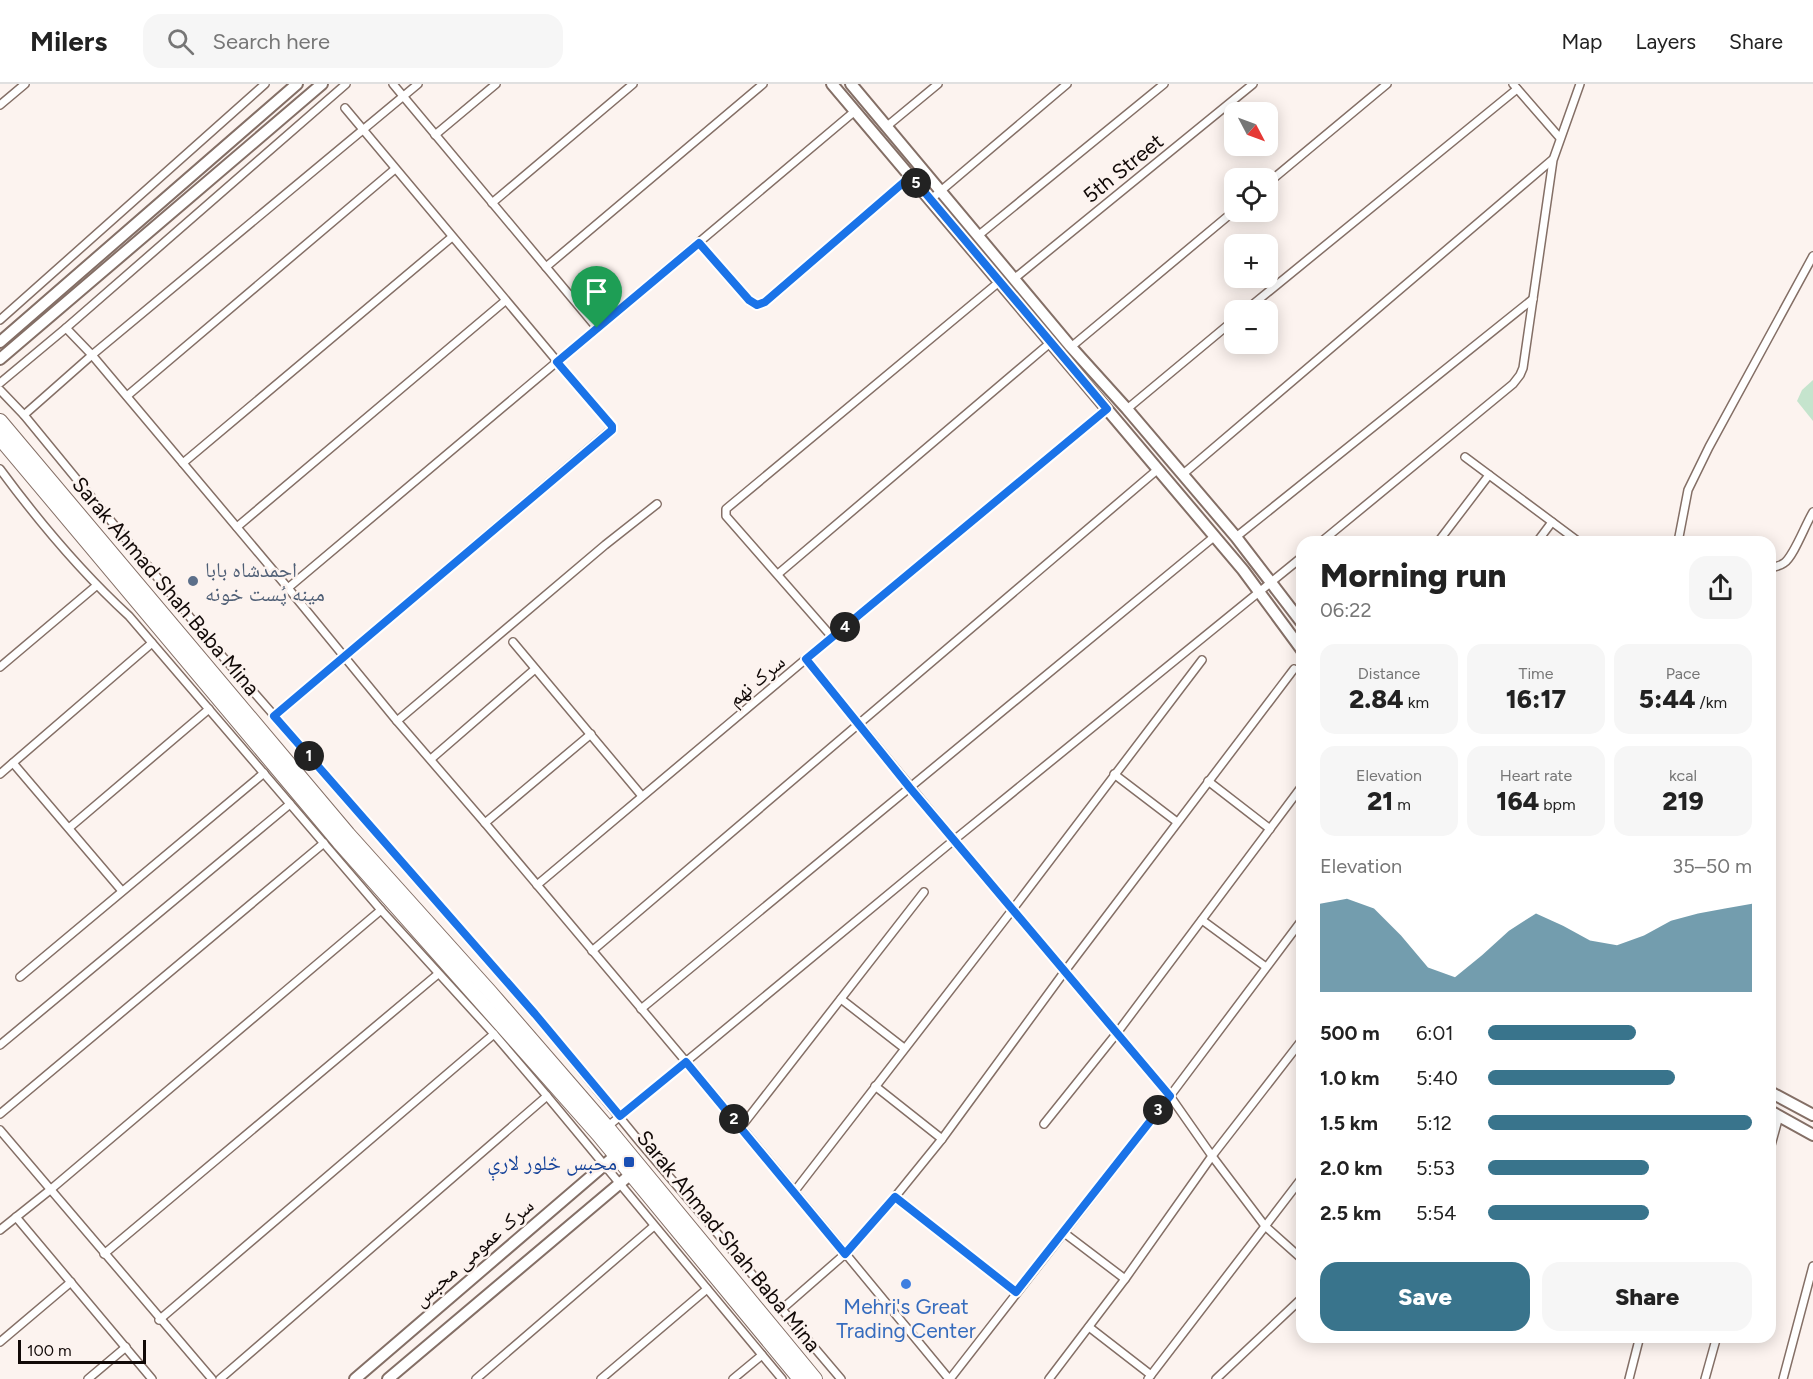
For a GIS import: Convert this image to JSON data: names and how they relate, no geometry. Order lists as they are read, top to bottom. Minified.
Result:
{"streets":{"highway":["Sarak Ahmad Shah Baba Mina"],"street":["5th Street","سرک نهم","سرک عمومی محبس"]},"places":{"other":["احمدشاه بابا مینه پُست خونه","Mehri's Great Trading Center"],"transit":["محبس څلور لارې"]},"scale_bar":"100 m","north":"bottom right","page":{"header":"Milers","search":"Search here","nav":["Map","Layers","Share"],"map_buttons":["+","−"],"pins":["5","4","1","3","2"],"heading":["Morning run","06:22"],"stats":[["Distance","2.84 km"],["Time","16:17"],["Pace","5:44 /km"],["Elevation","21 m"],["Heart rate","164 bpm"],["kcal","219"]],"chart":["Elevation","35–50 m"],"list":[{"name":"500 m","note":"6:01"},{"name":"1.0 km","note":"5:40"},{"name":"1.5 km","note":"5:12"},{"name":"2.0 km","note":"5:53"},{"name":"2.5 km","note":"5:54"}],"buttons":["Save","Share"],"scale":"100 m"}}
